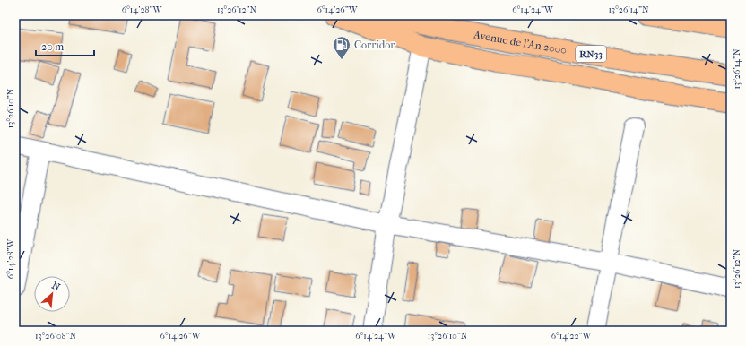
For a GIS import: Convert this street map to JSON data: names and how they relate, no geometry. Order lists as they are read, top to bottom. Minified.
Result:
{"streets":{"main road":["Avenue de l'An 2000","RN33"]},"places":{"fuel station":["Corridor"]},"scale_bar":"20 m","north":"top right","coordinates":["6°14'28\"W","13°26'12\"N","6°14'26\"W","6°14'24\"W","13°26'14\"N","13°26'10\"N","13°26'08\"N","6°14'22\"W"]}
